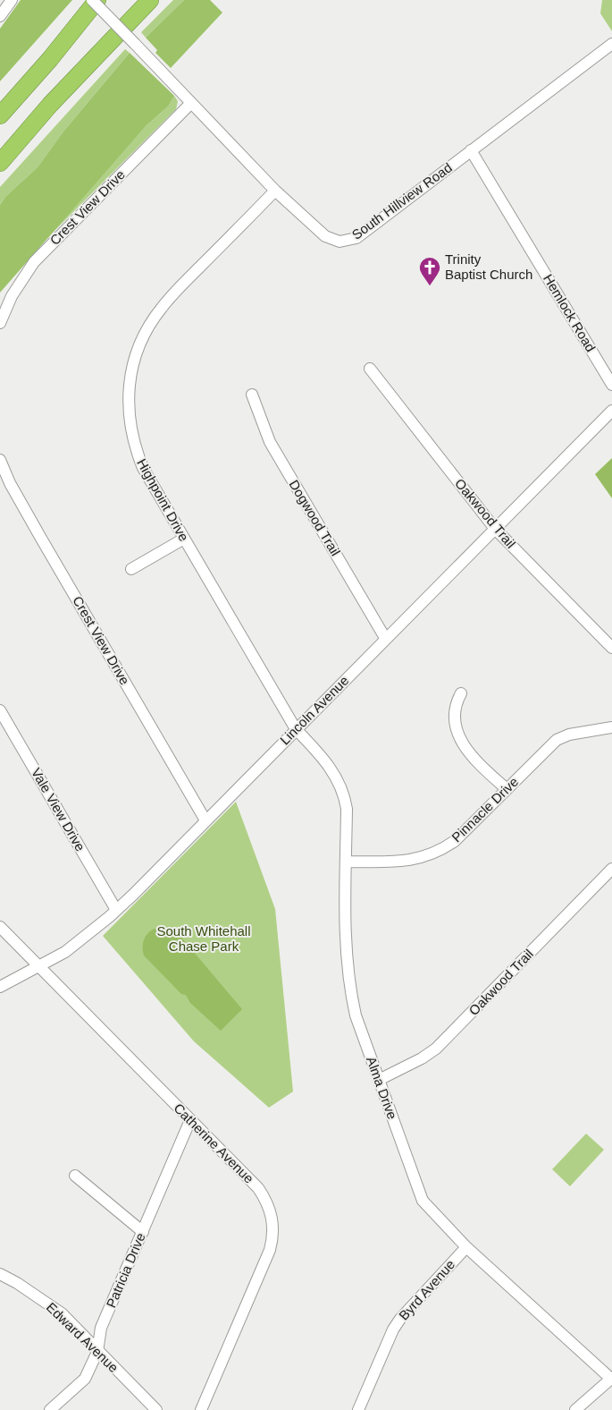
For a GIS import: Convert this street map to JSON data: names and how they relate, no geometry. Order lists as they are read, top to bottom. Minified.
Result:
{"streets":{"street":["South Hillview Road","Crest View Drive","Hemlock Road","Highpoint Drive","Oakwood Trail","Dogwood Trail","Lincoln Avenue","Vale View Drive","Pinnacle Drive","Alma Drive","Catherine Avenue","Patricia Drive","Byrd Avenue","Edward Avenue"]},"crossings":[["South Hillview Road","Crest View Drive"],["South Hillview Road","Hemlock Road"],["South Hillview Road","Highpoint Drive"],["Crest View Drive","Lincoln Avenue"],["Highpoint Drive","Lincoln Avenue"],["Highpoint Drive","Alma Drive"],["Oakwood Trail","Lincoln Avenue"],["Oakwood Trail","Alma Drive"],["Dogwood Trail","Lincoln Avenue"],["Lincoln Avenue","Vale View Drive"],["Lincoln Avenue","Alma Drive"],["Lincoln Avenue","Catherine Avenue"],["Pinnacle Drive","Alma Drive"],["Alma Drive","Byrd Avenue"],["Catherine Avenue","Patricia Drive"],["Patricia Drive","Edward Avenue"]],"parks":["South Whitehall Chase Park"],"places":{"church":["Trinity Baptist Church"]}}
